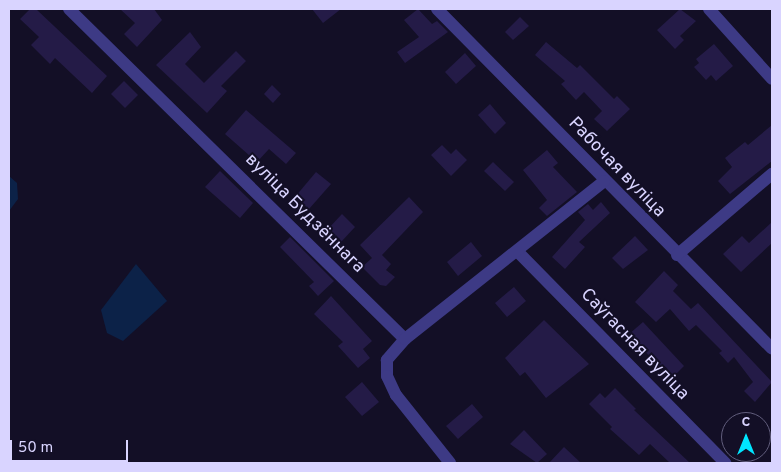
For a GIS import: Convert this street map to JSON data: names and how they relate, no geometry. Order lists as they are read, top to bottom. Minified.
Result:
{"streets":{"street":["Рабочая вуліца","вуліца Будзённага","Саўгасная вуліца"]},"scale_bar":"50 m","north":"top"}
